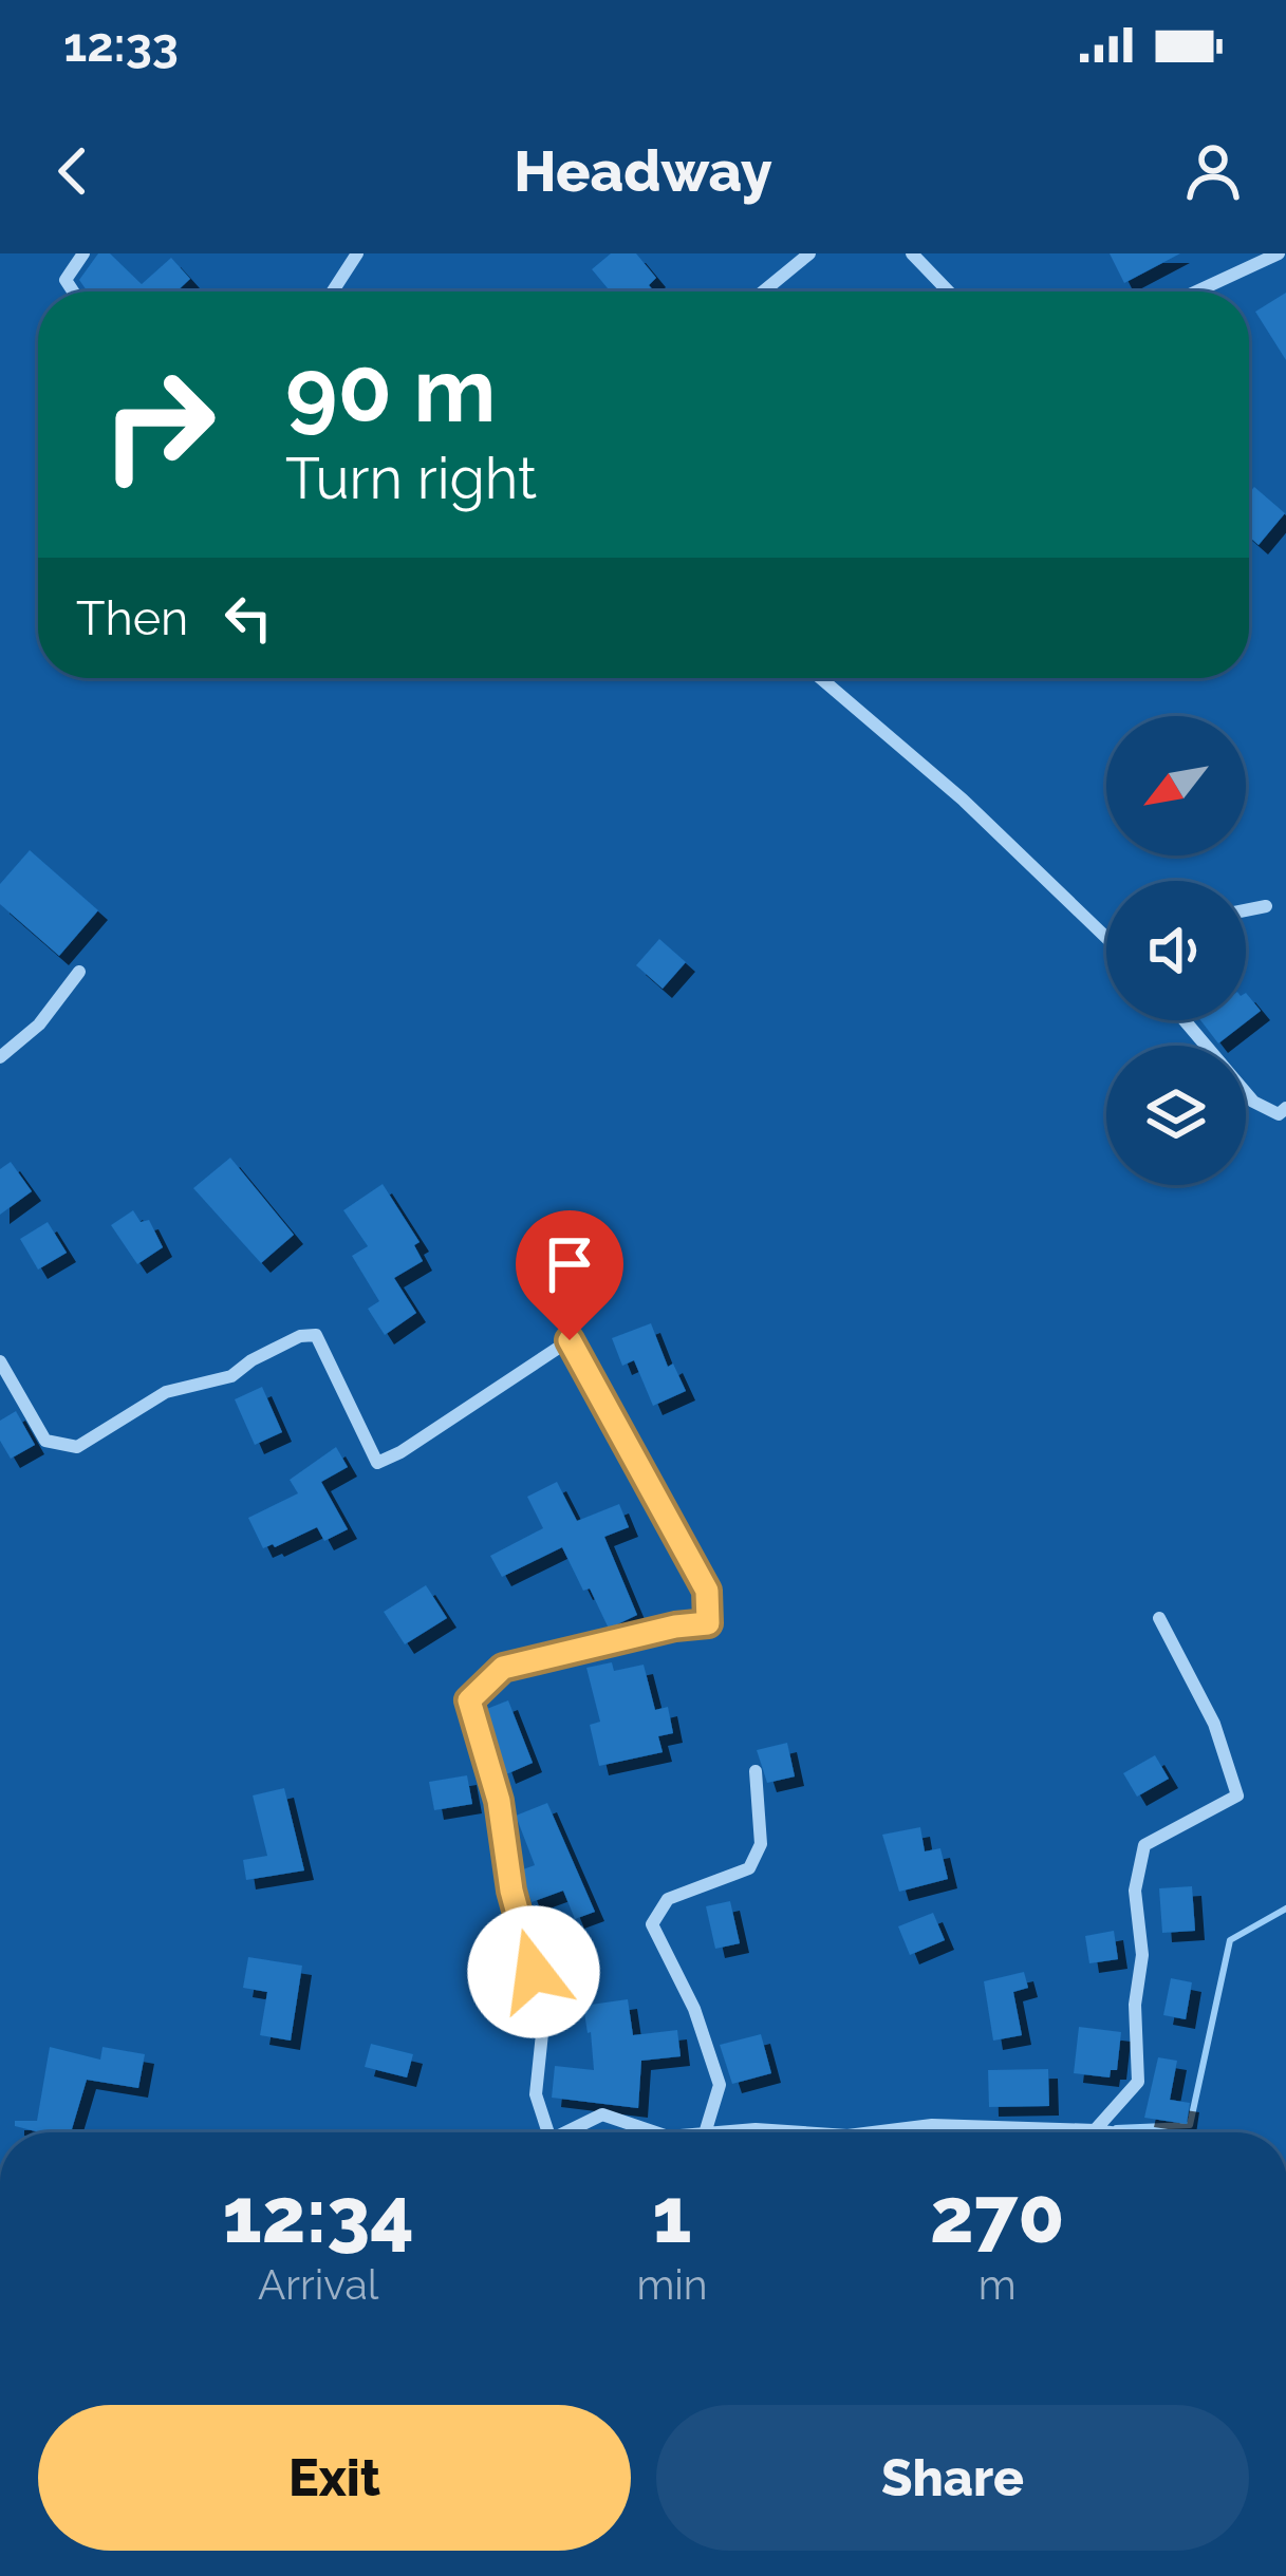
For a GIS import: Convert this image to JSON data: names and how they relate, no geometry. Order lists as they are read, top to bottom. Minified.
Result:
{"north":"bottom left","page":{"status":"12:33","header":"Headway","turn":["90 m","Turn right"],"then":"Then","eta":["12:34","Arrival","1","min","270","m"],"buttons":["Exit","Share"]}}
